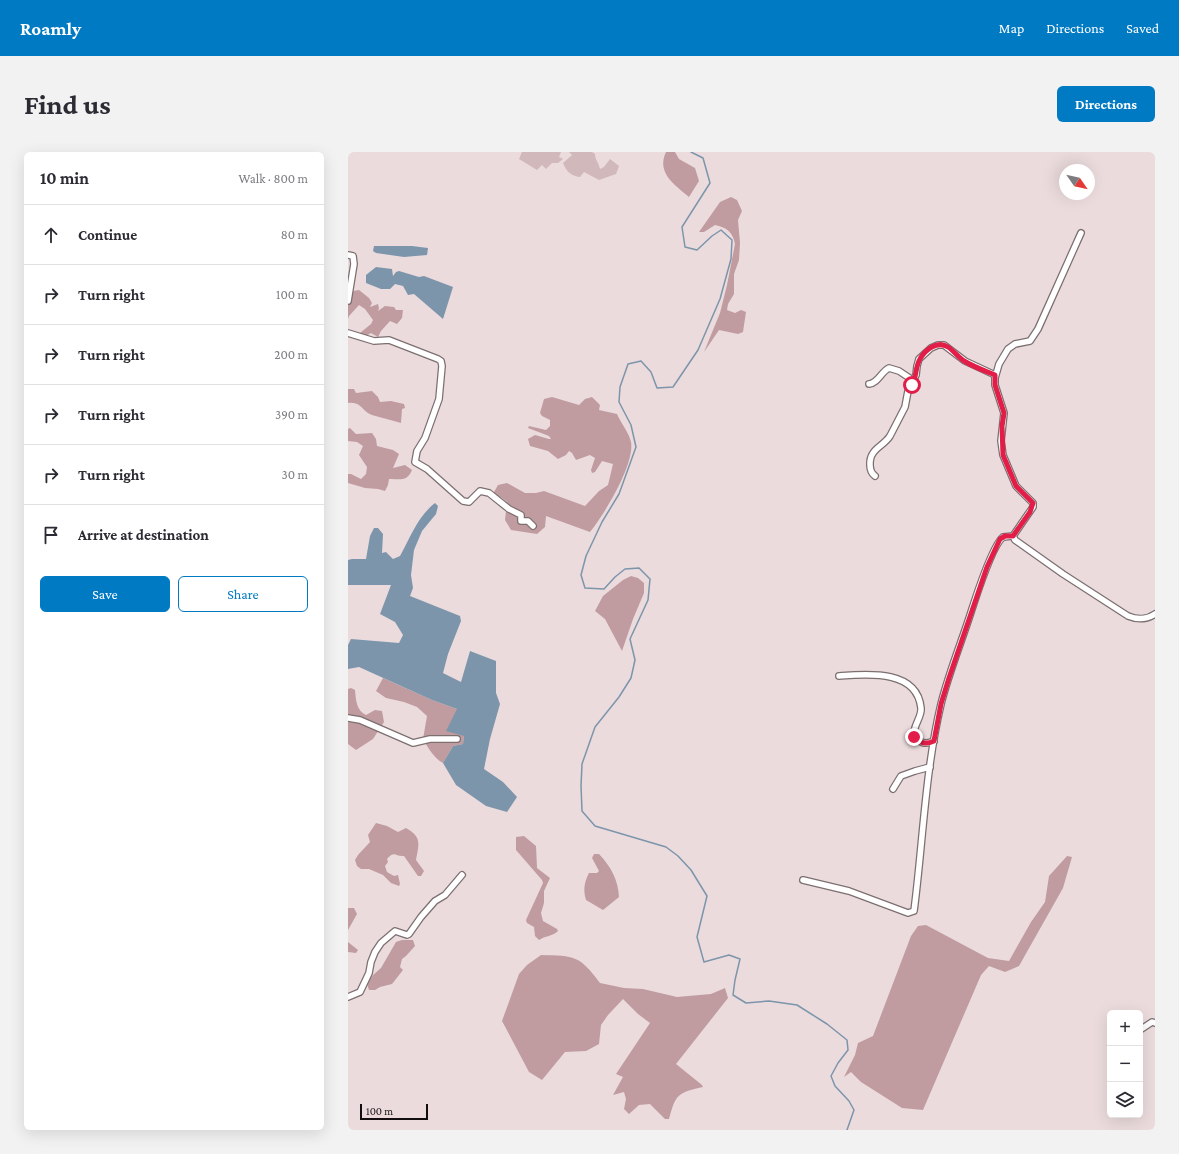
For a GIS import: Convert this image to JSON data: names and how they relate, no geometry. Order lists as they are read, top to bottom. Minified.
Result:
{"scale_bar":"100 m","north":"bottom right","page":{"header":"Roamly","nav":["Map","Directions","Saved"],"buttons":["Directions",["Save","Share"]],"title":"Find us","heading":["10 min","Walk · 800 m"],"list":[["Continue","80 m"],["Turn right","100 m"],["Turn right","200 m"],["Turn right","390 m"],["Turn right","30 m"],"Arrive at destination"],"map_buttons":["+","−"],"scale":"100 m"}}
